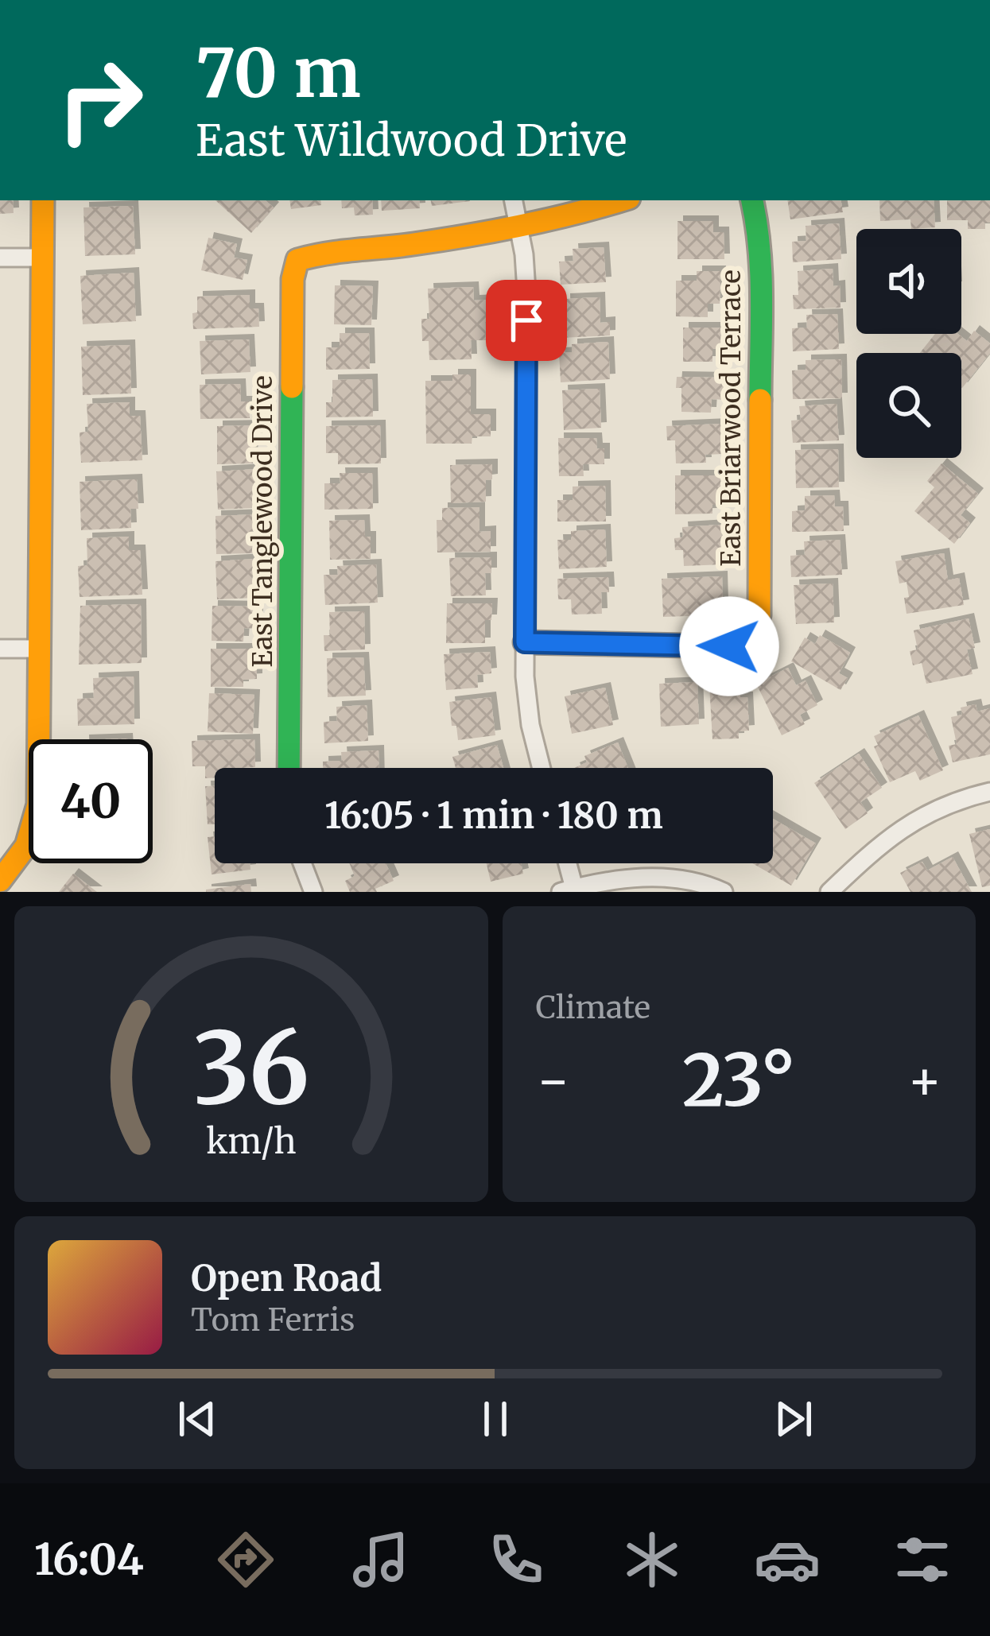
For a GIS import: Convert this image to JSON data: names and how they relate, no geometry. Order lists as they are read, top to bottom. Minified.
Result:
{"streets":{"street":["East Briarwood Terrace","East Tanglewood Drive"]},"page":{"turn":["70 m","East Wildwood Drive"],"limit":"40","trip":"16:05 · 1 min · 180 m","tile":"Climate","heat":["−","23°","+"],"song":["Open Road","Tom Ferris"],"tabs":"16:04","gauge":["36","km/h"]}}
